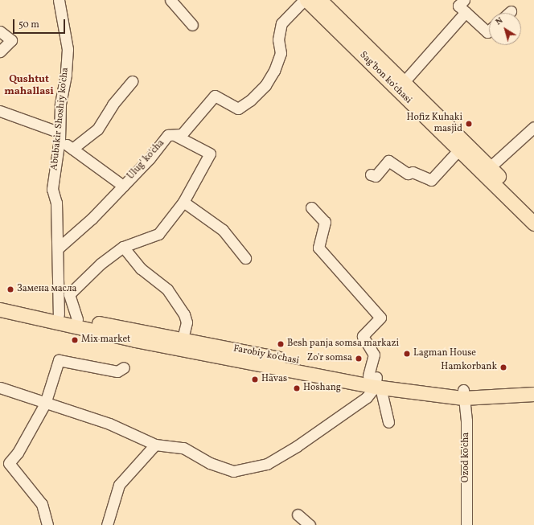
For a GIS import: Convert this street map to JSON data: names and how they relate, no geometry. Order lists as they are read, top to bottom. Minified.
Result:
{"streets":{"main road":["Sag’bon ko’chasi","Farobiy ko'chasi"],"street":["Abubakir Shoshiy ko'cha","Ulug' ko'cha","Ozod ko'cha"]},"crossings":[["Abubakir Shoshiy ko'cha","Ulug' ko'cha"],["Abubakir Shoshiy ko'cha","Farobiy ko'chasi"],["Farobiy ko'chasi","Ozod ko'cha"]],"districts":["Qushtut mahallasi"],"places":["Hofiz Kuhaki masjid","Замена масла","Mix market","Besh panja somsa markazi","Lagman House","Zo'r somsa","Hamkorbank","Havas","Hoshang"],"scale_bar":"50 m","north":"top left"}
